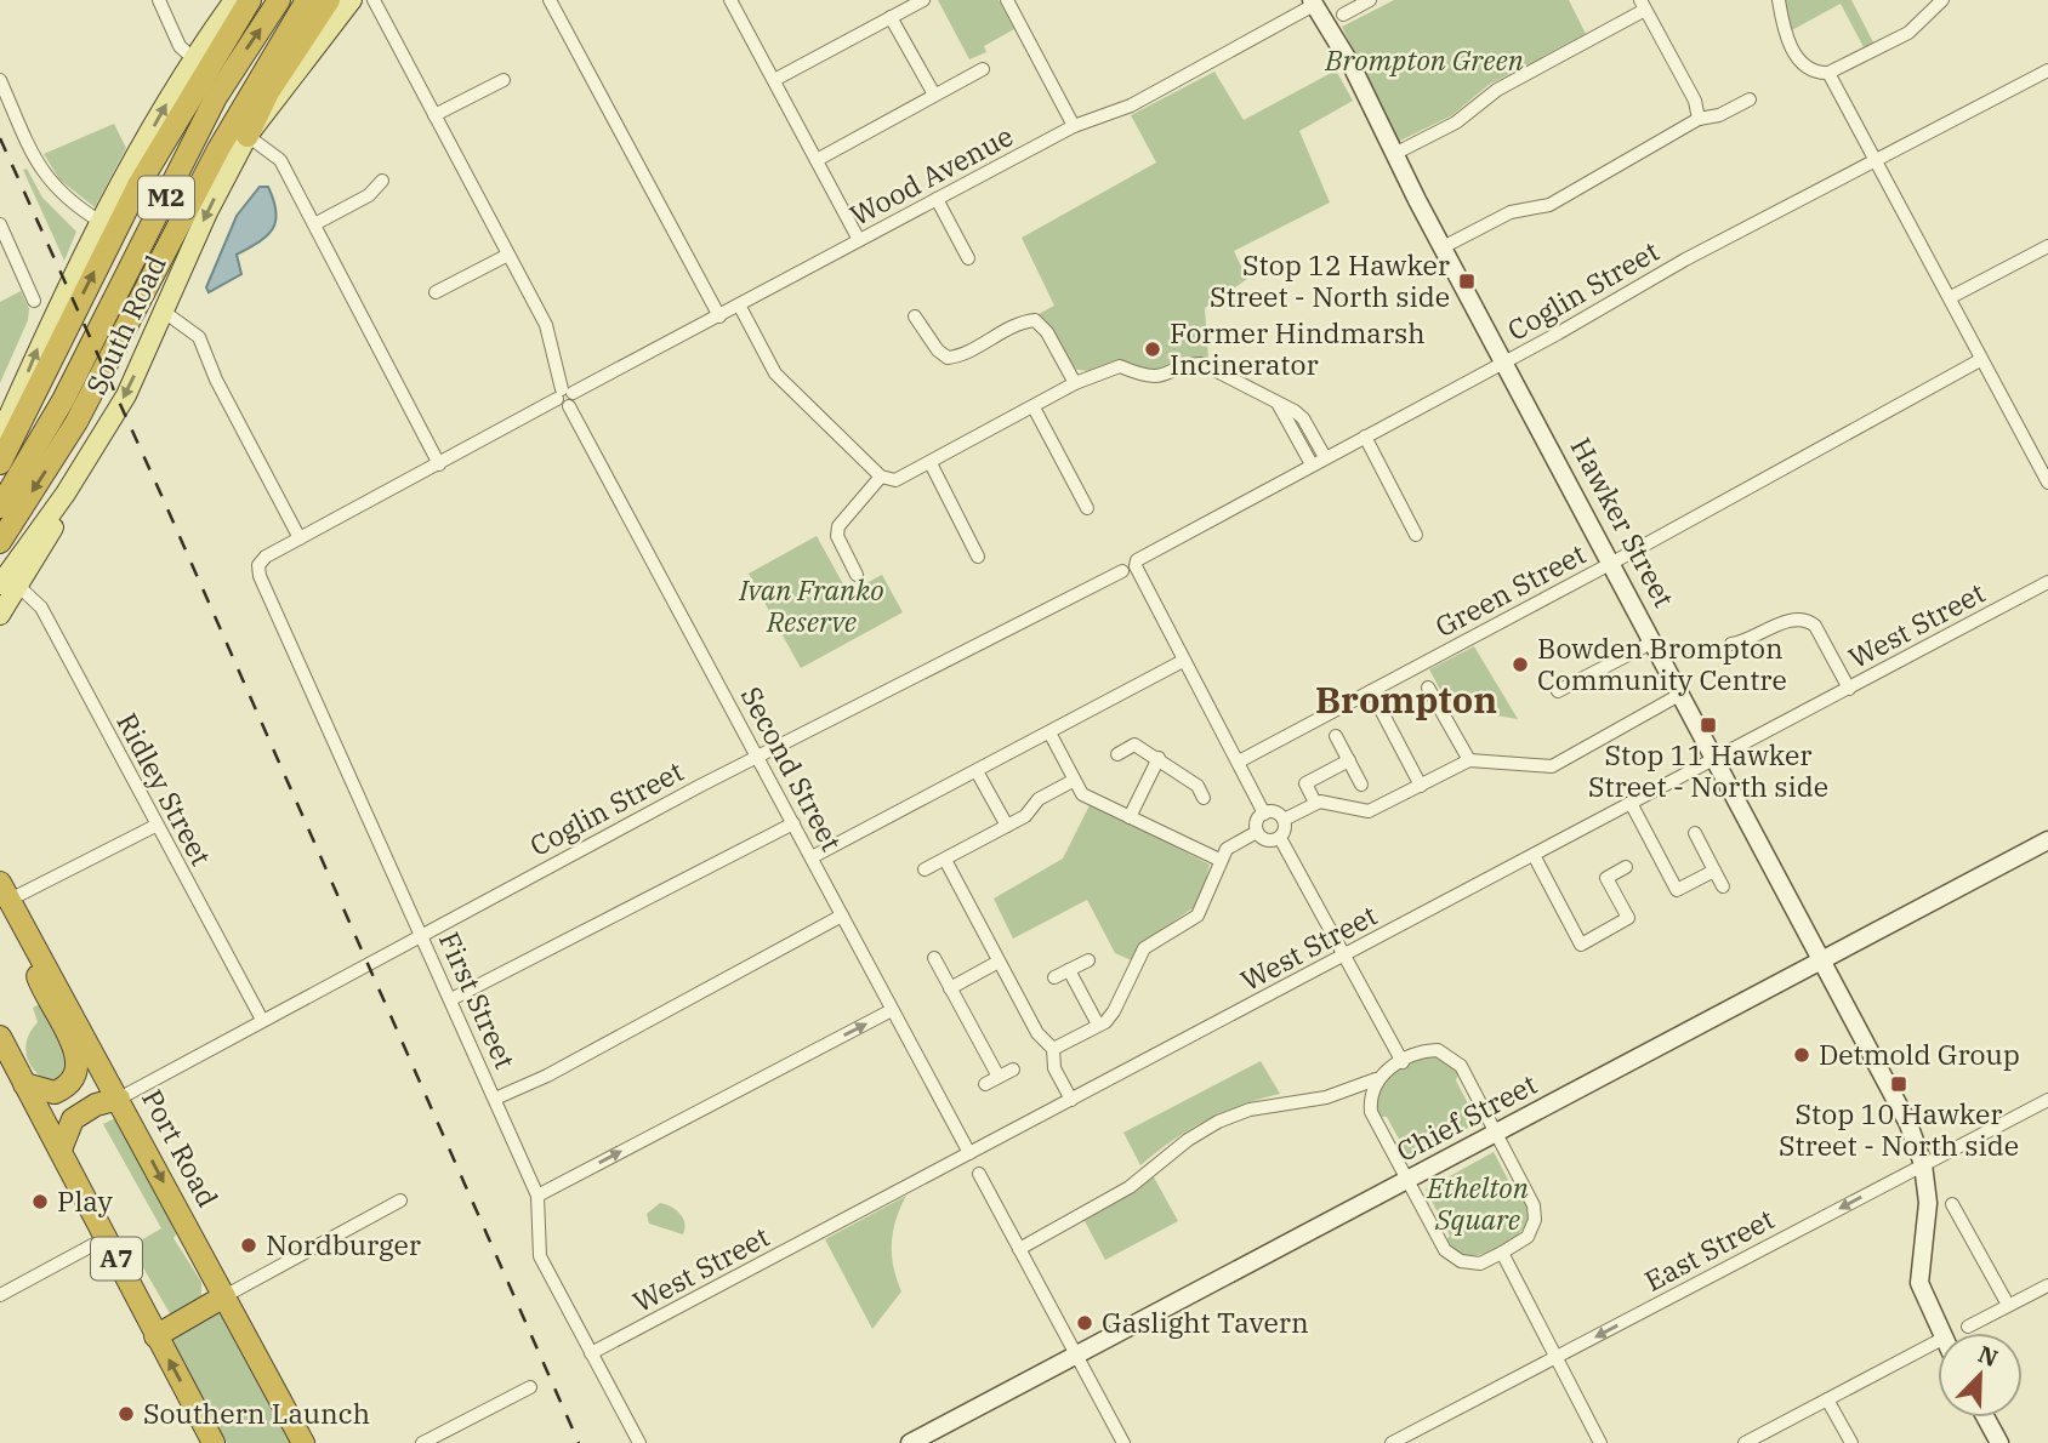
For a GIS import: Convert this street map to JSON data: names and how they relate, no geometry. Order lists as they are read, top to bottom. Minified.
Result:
{"streets":{"highway":["M2","Port Road","A7"],"main road":["South Road"],"street":["Wood Avenue","Coglin Street","Hawker Street","Green Street","West Street","Second Street","Ridley Street","First Street","Chief Street","East Street"]},"crossings":[["Wood Avenue","Hawker Street"],["Wood Avenue","Second Street"],["Wood Avenue","First Street"],["Coglin Street","Hawker Street"],["Coglin Street","Second Street"],["Coglin Street","Ridley Street"],["Coglin Street","First Street"],["Coglin Street","Port Road"],["South Road","Ridley Street"],["Hawker Street","Green Street"],["Hawker Street","West Street"],["Hawker Street","Chief Street"],["Hawker Street","East Street"],["West Street","Second Street"],["West Street","First Street"]],"one_way":["East Street"],"districts":["Brompton"],"parks":["Brompton Green","Ivan Franko Reserve","Ethelton Square"],"places":{"transit":["Stop 12 Hawker Street - North side","Stop 11 Hawker Street - North side","Stop 10 Hawker Street - North side"],"other":["Former Hindmarsh Incinerator","Bowden Brompton Community Centre","Detmold Group","Play","Nordburger","Gaslight Tavern","Southern Launch"]},"north":"top right"}
